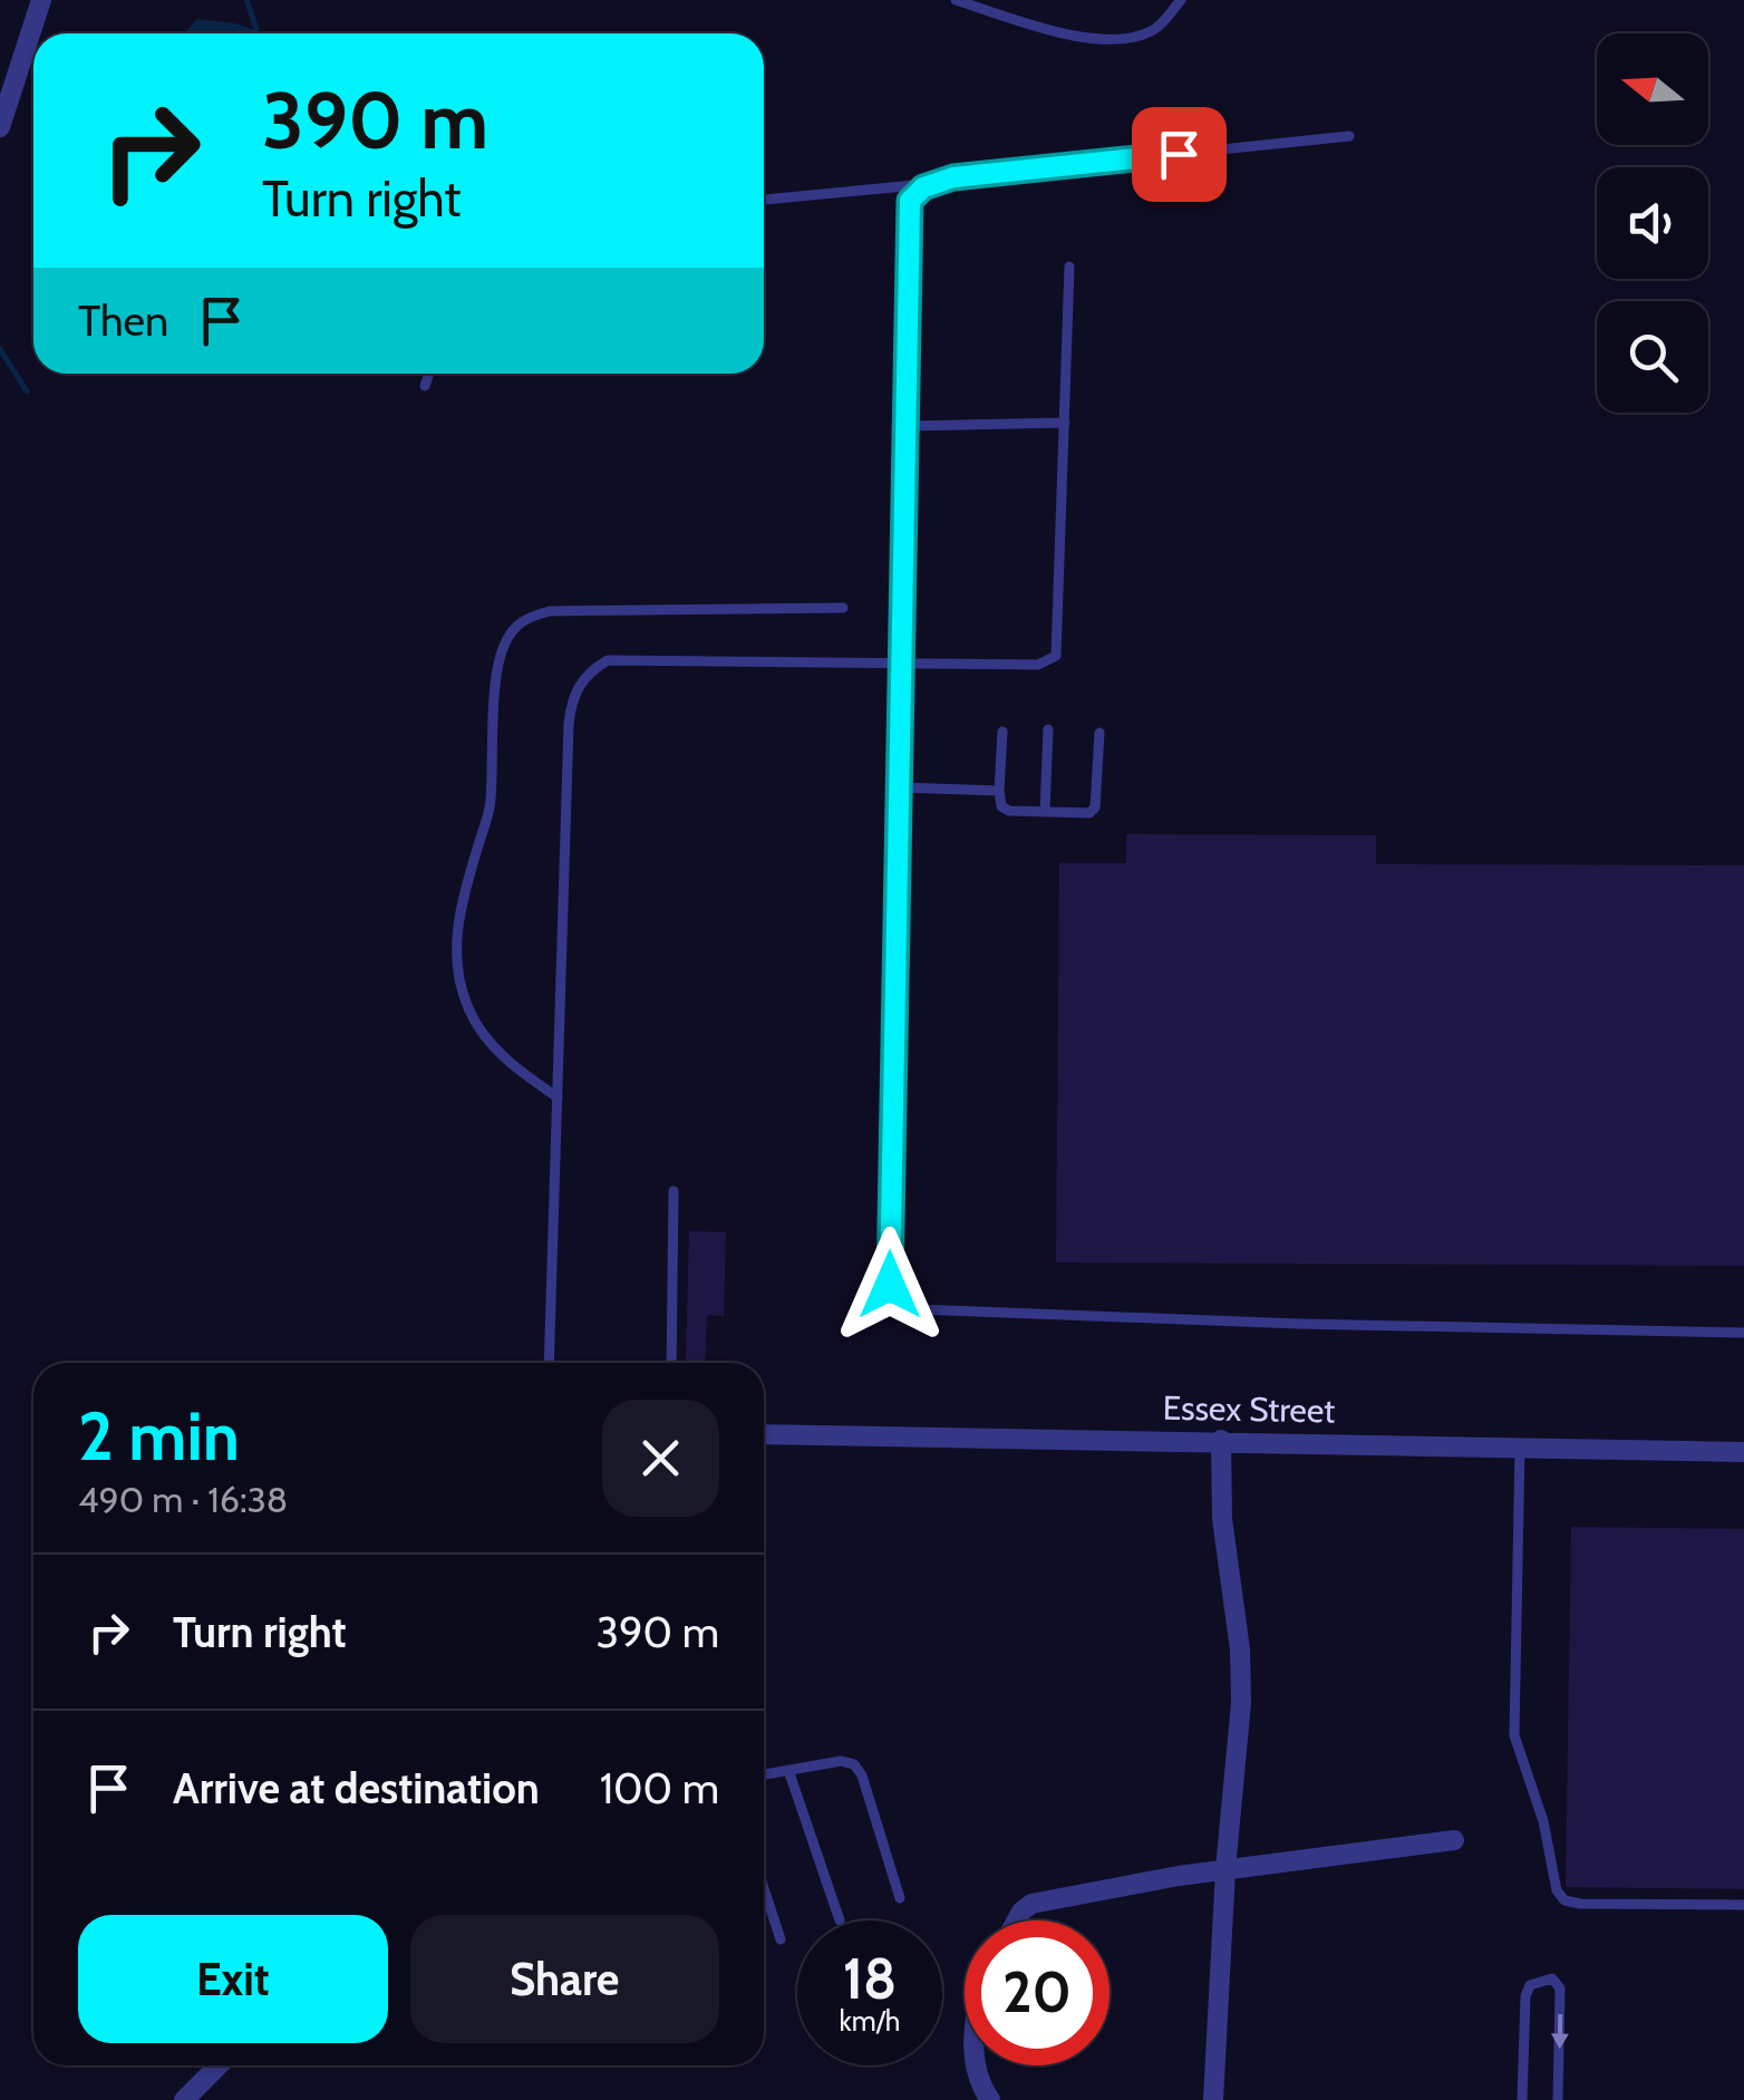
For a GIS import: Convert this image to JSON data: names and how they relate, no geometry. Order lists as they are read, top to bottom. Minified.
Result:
{"streets":{"street":["Essex Street"]},"north":"left","page":{"turn":["390 m","Turn right"],"then":"Then","heading":["2 min","490 m · 16:38"],"list":[{"name":"Turn right","value":"390 m"},{"name":"Arrive at destination","value":"100 m"}],"buttons":["Exit","Share"],"speed":"18 km/h","limit":"20"}}
